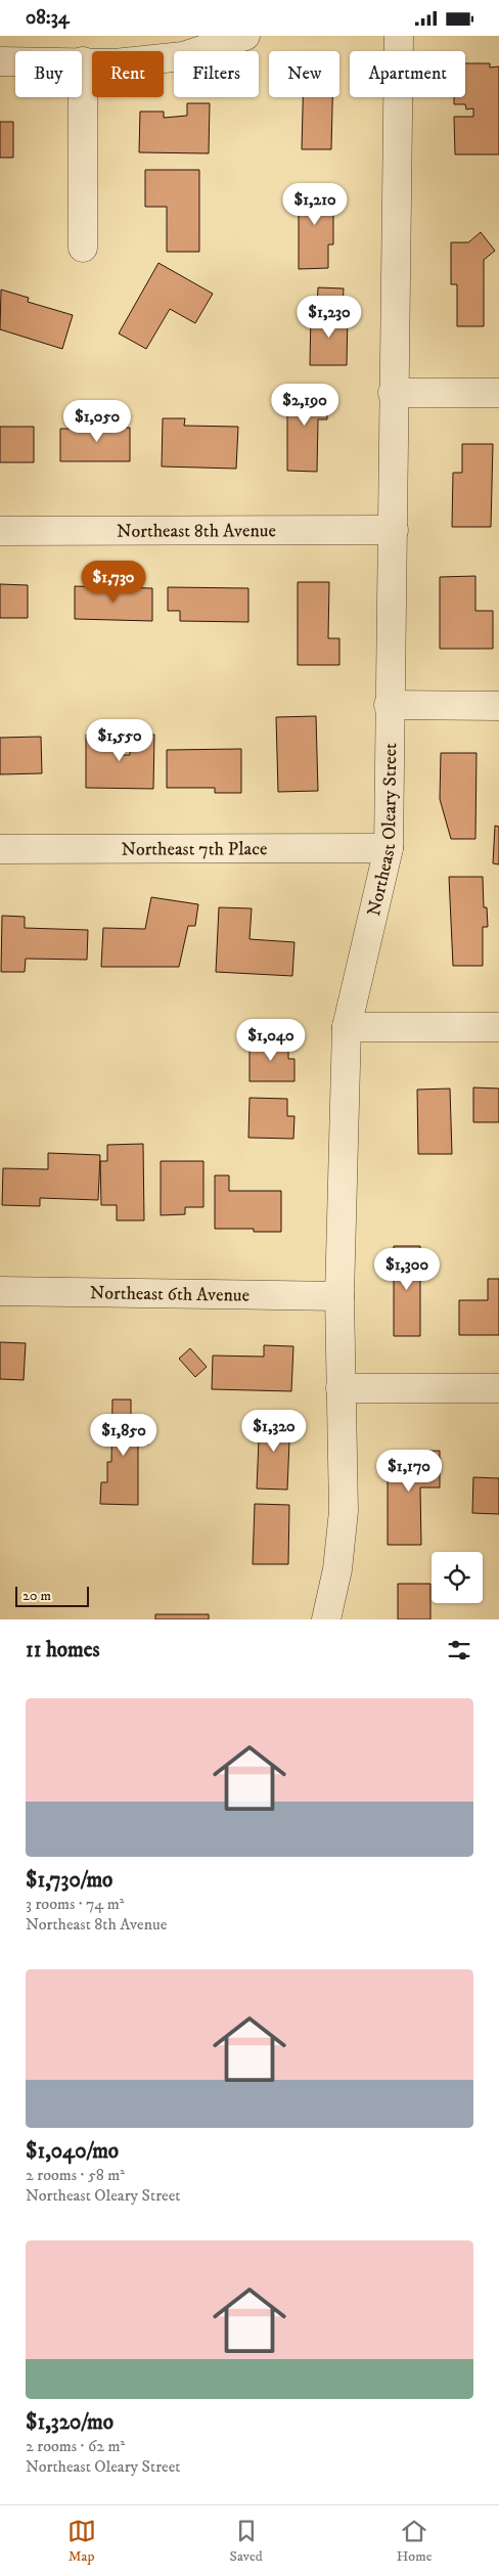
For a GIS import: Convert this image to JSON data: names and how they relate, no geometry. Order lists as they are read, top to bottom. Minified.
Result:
{"streets":{"street":["Northeast 8th Avenue","Northeast Oleary Street","Northeast 7th Place","Northeast 6th Avenue"]},"crossings":[["Northeast 8th Avenue","Northeast Oleary Street"],["Northeast Oleary Street","Northeast 7th Place"],["Northeast Oleary Street","Northeast 6th Avenue"]],"scale_bar":"20 m","page":{"status":"08:34","chip":["Buy","Rent","Filters","New","Apartment"],"price":["$1,210","$1,230","$2,190","$1,050","$1,730","$1,550","$1,040","$1,300","$1,320","$1,850","$1,170"],"scale":"20 m","heading":"11 homes","list":[{"name":"$1,730/mo","note":"3 rooms · 74 m² · Northeast 8th Avenue"},{"name":"$1,040/mo","note":"2 rooms · 58 m² · Northeast Oleary Street"},{"name":"$1,320/mo","note":"2 rooms · 62 m² · Northeast Oleary Street"}],"tabs":["Map","Saved","Home"]}}
